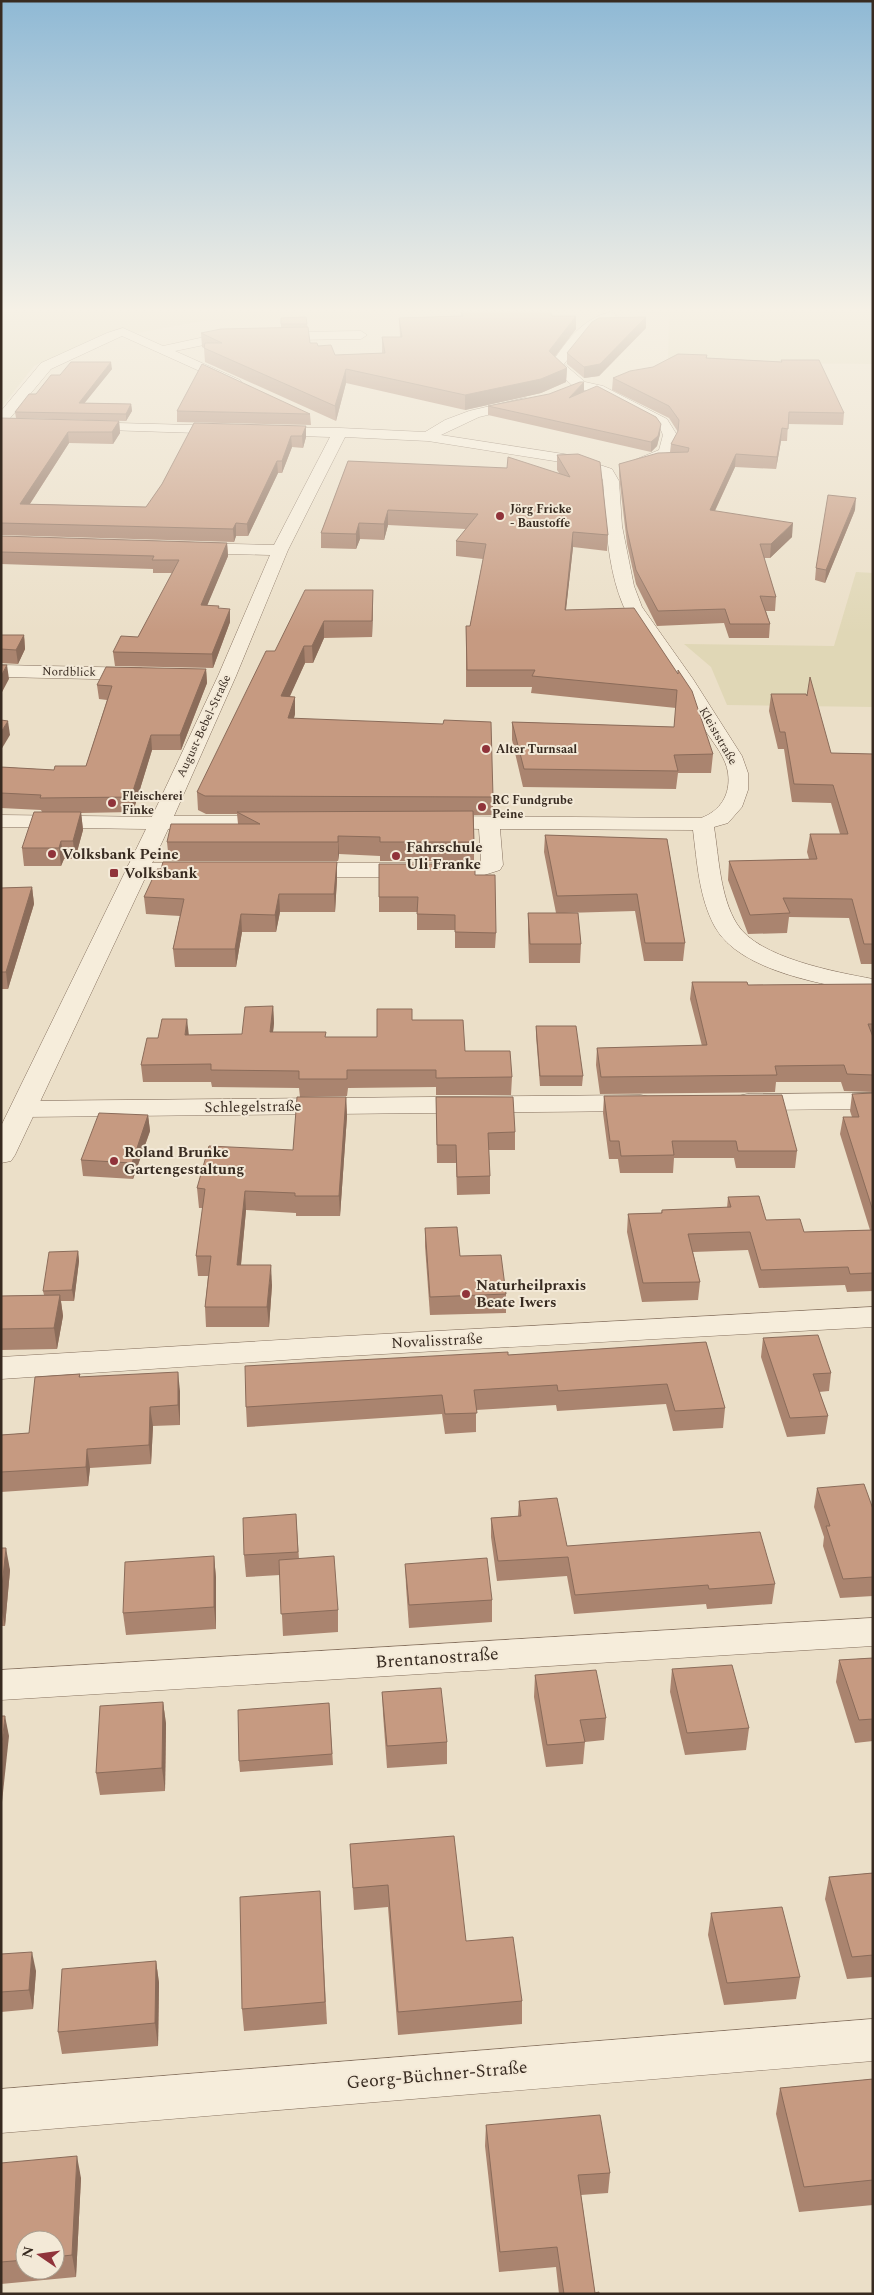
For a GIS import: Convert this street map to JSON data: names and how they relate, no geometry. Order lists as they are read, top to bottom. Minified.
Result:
{"streets":{"street":["Nordblick","August-Bebel-Straße","Kleiststraße","Schlegelstraße","Novalisstraße","Brentanostraße","Georg-Büchner-Straße"]},"crossings":[["August-Bebel-Straße","Schlegelstraße"]],"places":{"other":["Jörg Fricke - Baustoffe","Alter Turnsaal","Fleischerei Finke","RC Fundgrube Peine","Volksbank Peine","Fahrschule Uli Franke","Roland Brunke Gartengestaltung","Naturheilpraxis Beate Iwers"],"transit":["Volksbank"]},"north":"left"}
